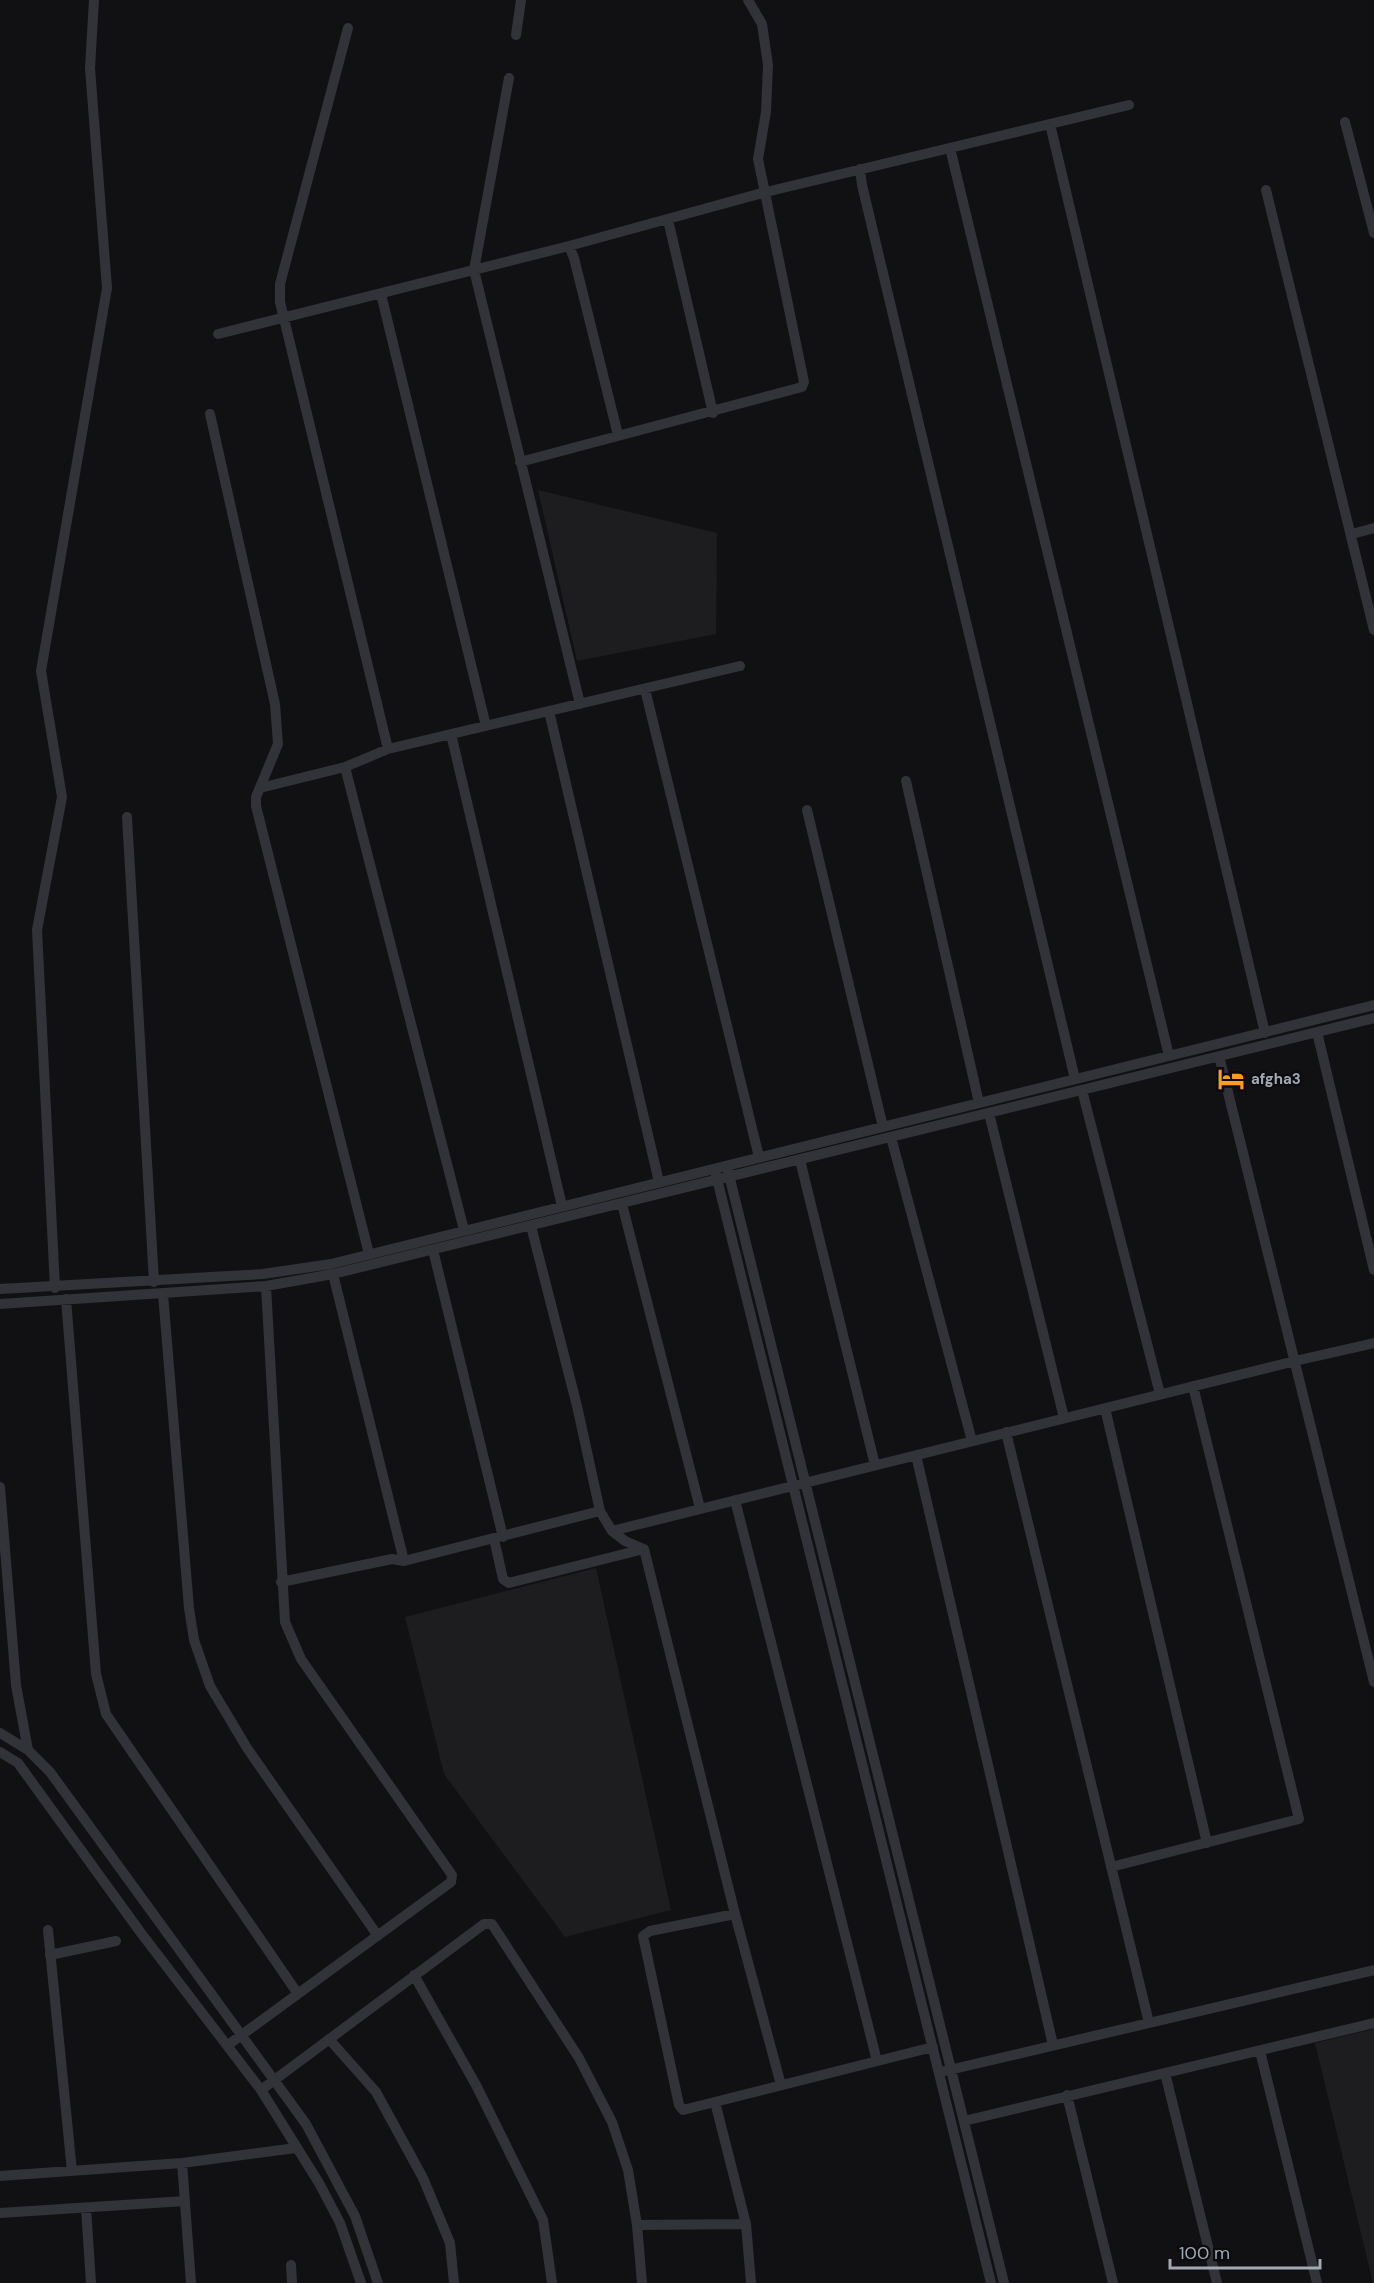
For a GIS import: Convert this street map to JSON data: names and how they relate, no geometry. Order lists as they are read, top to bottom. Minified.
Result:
{"places":{"hotel":["afgha3"]},"scale_bar":"100 m"}
